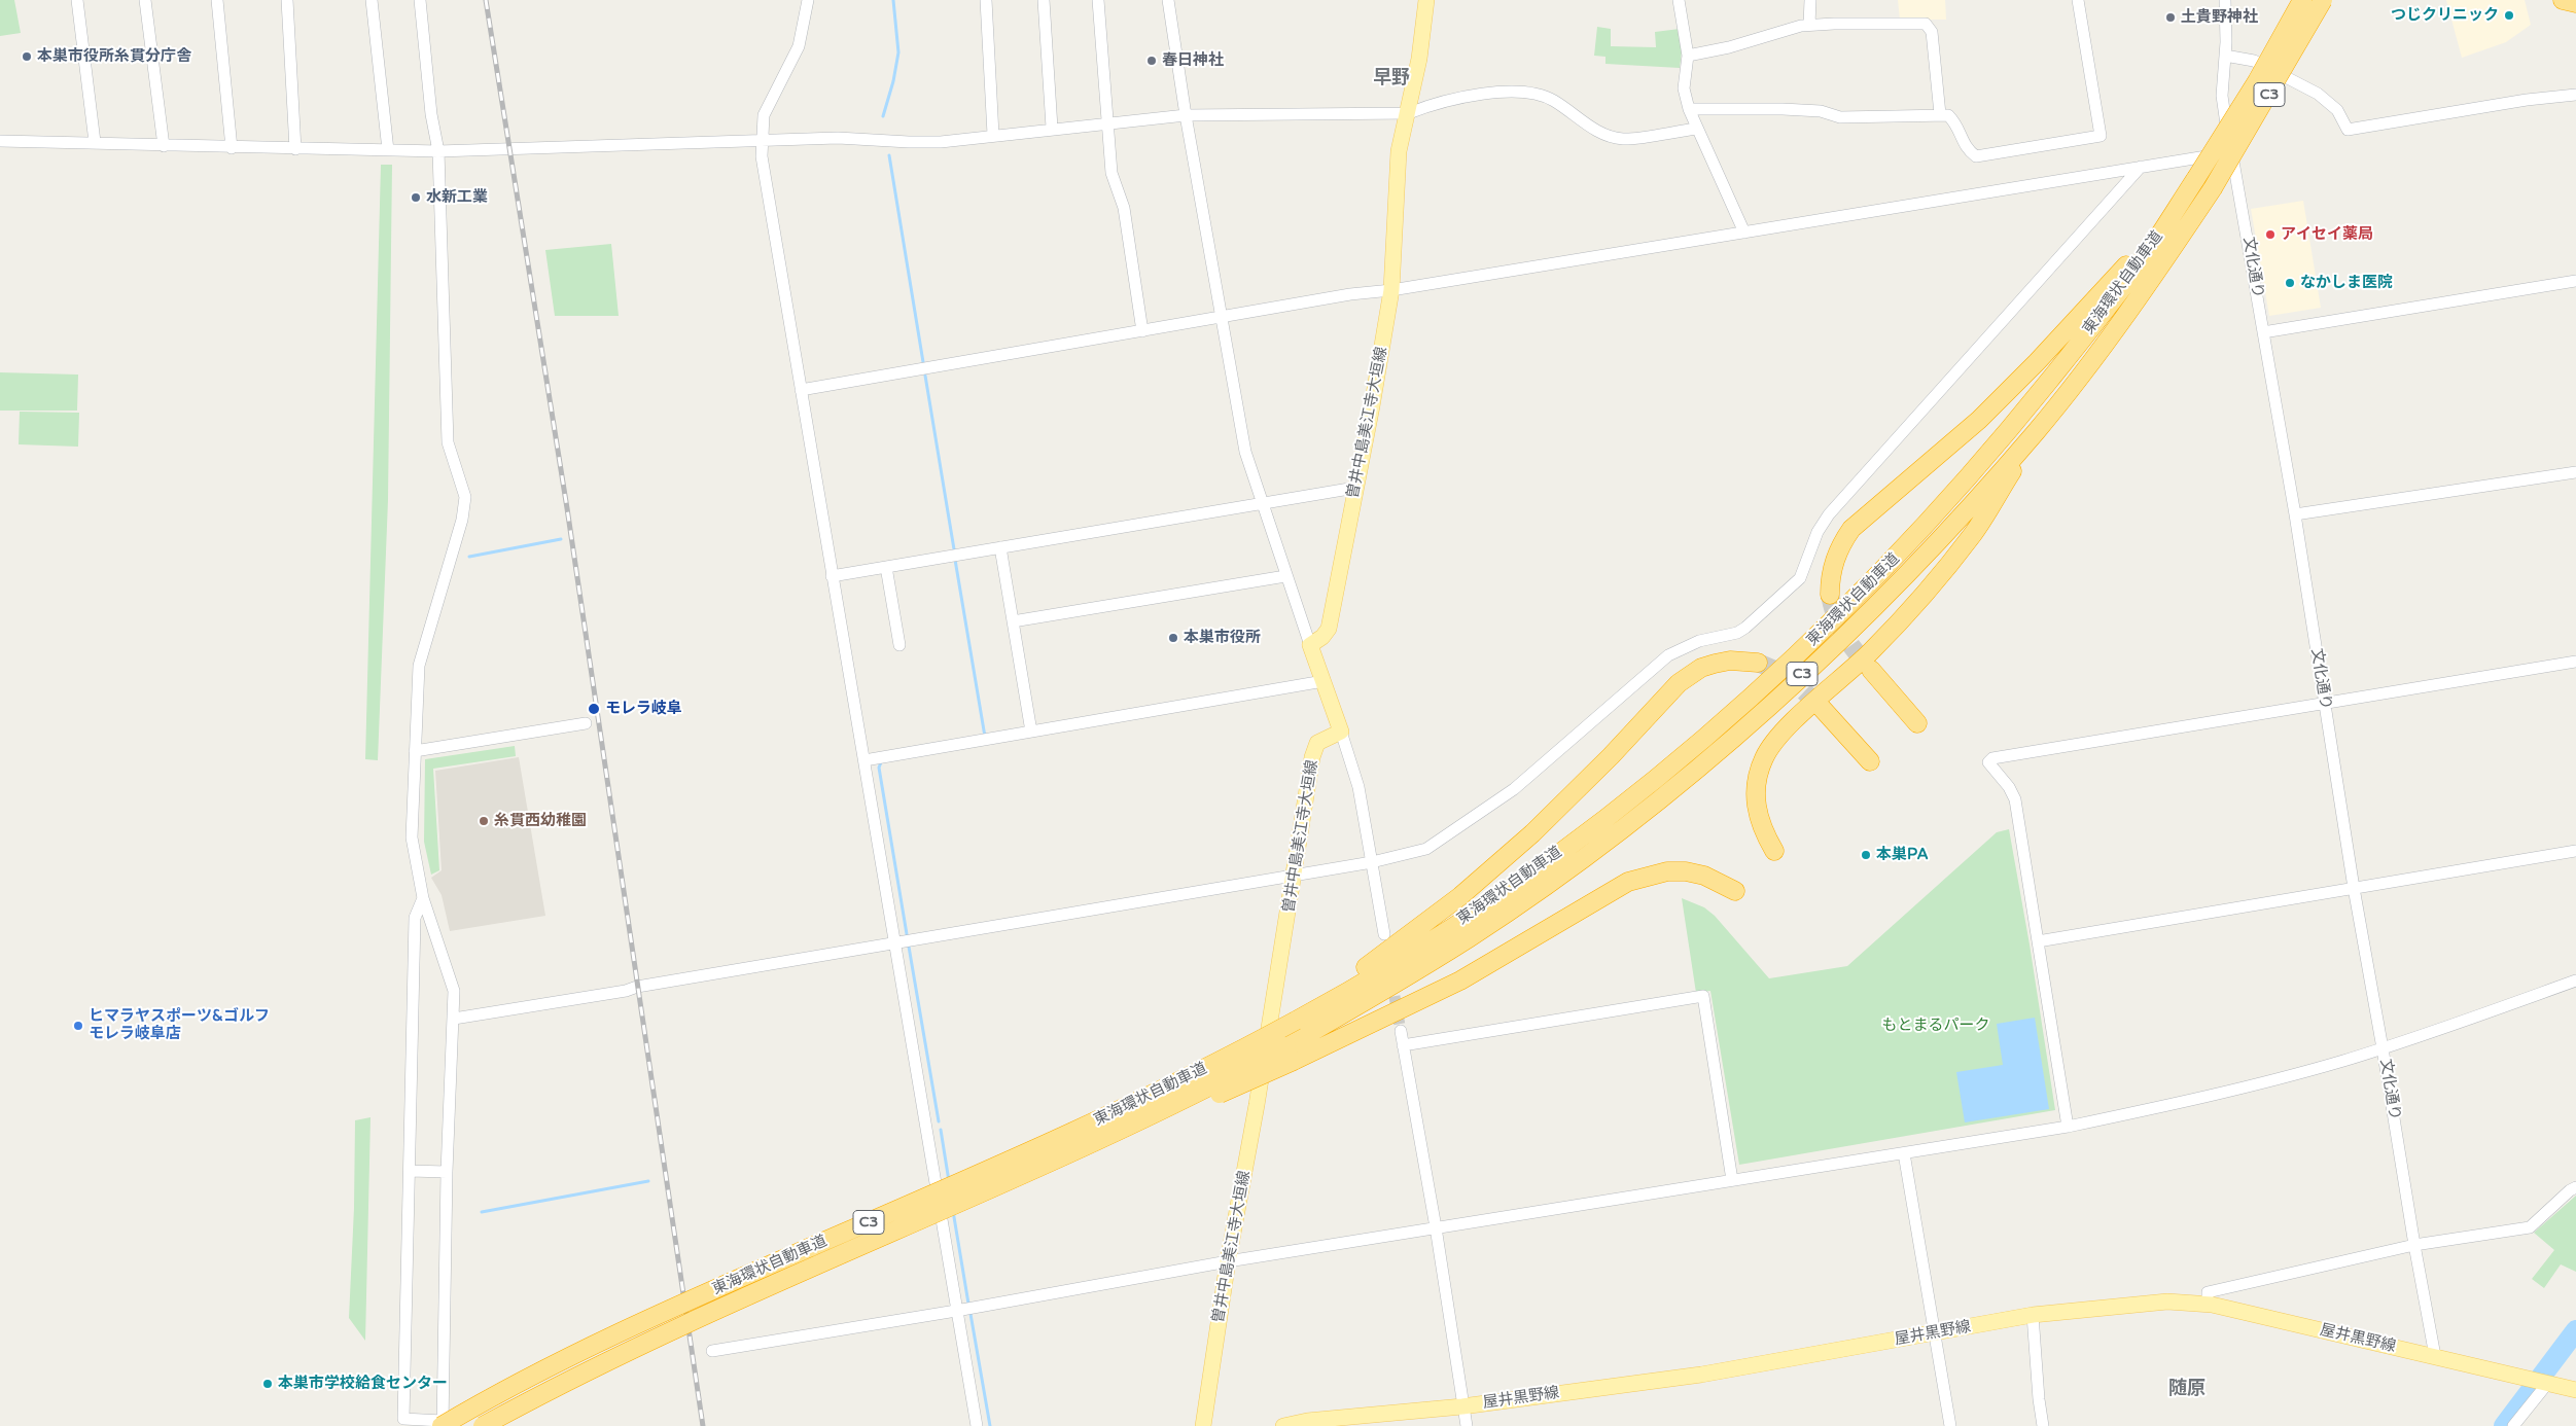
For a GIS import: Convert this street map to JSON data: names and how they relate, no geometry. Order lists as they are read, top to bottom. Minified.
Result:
{"streets":{"highway":["C3","東海環状自動車道"],"main road":["曽井中島美江寺大垣線","屋井黒野線"],"street":["文化通り"]},"crossings":[["文化通り","屋井黒野線"]],"districts":["早野","随原"],"parks":["もとまるパーク"],"places":["つじクリニック","土貴野神社","本巣市役所糸貫分庁舎","春日神社","水新工業","アイセイ薬局","なかしま医院","本巣市役所","モレラ岐阜","糸貫西幼稚園","本巣PA","ヒマラヤスポーツ&ゴルフ モレラ岐阜店","本巣市学校給食センター"]}
